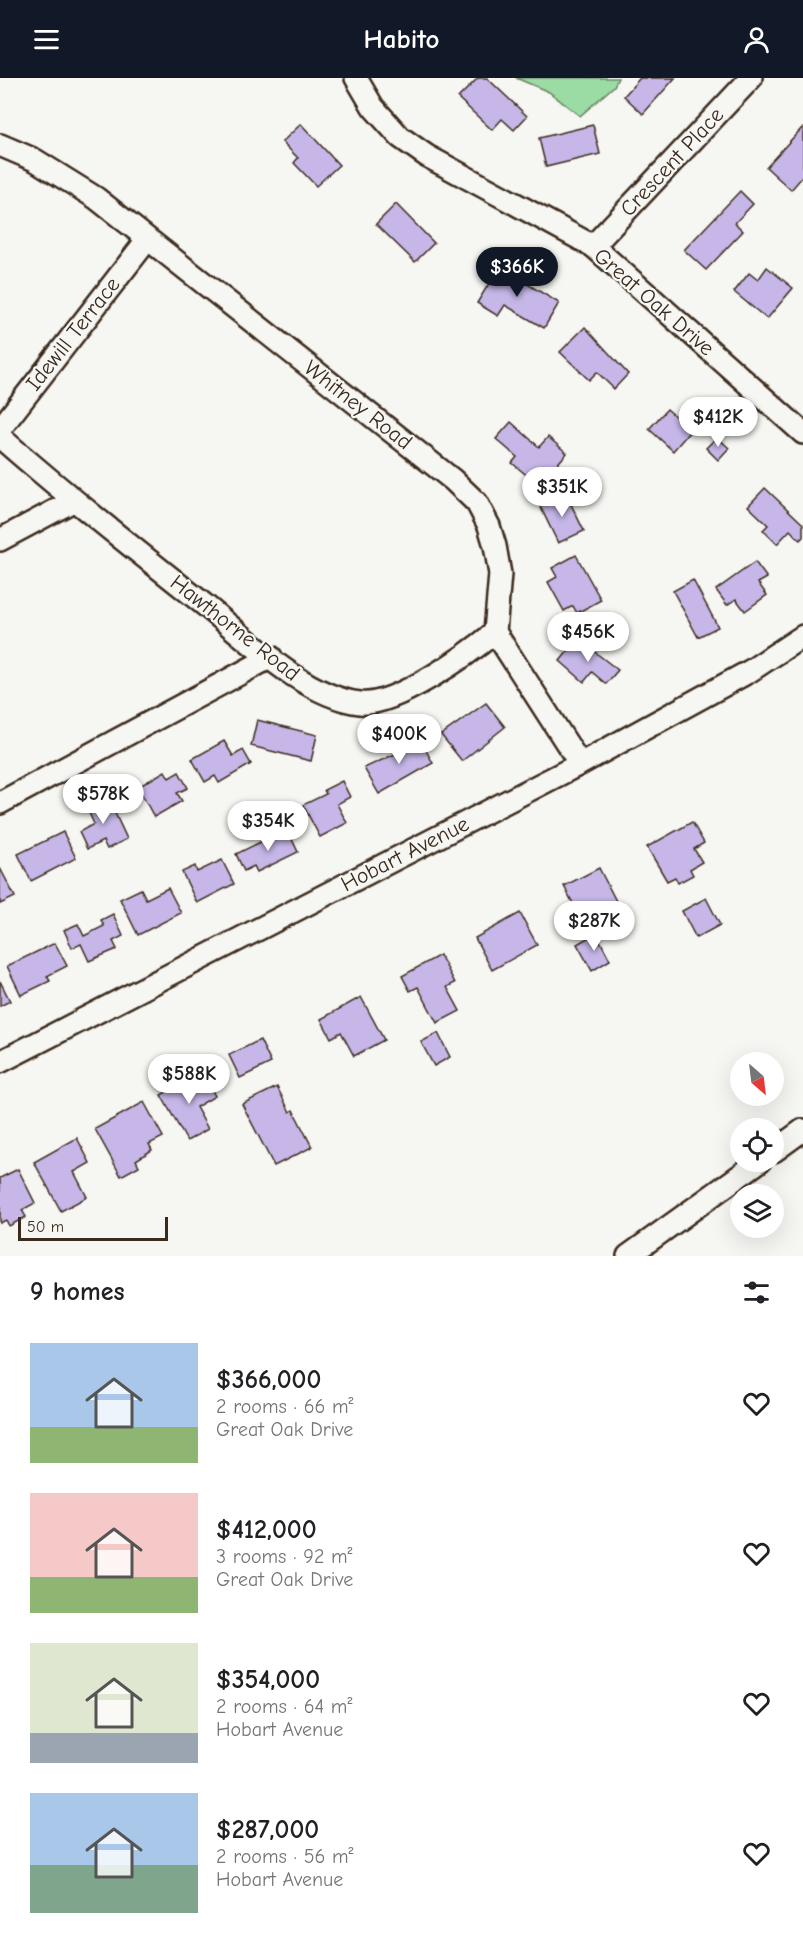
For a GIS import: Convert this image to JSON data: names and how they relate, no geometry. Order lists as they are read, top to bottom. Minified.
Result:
{"streets":{"street":["Crescent Place","Great Oak Drive","Idewill Terrace","Whitney Road","Hawthorne Road","Hobart Avenue"]},"crossings":[["Crescent Place","Great Oak Drive"],["Idewill Terrace","Whitney Road"],["Whitney Road","Hawthorne Road"]],"scale_bar":"50 m","north":"bottom right","page":{"header":"Habito","price":["$366K","$412K","$351K","$456K","$400K","$578K","$354K","$287K","$588K"],"scale":"50 m","heading":"9 homes","list":[{"name":"$366,000","note":"2 rooms · 66 m² · Great Oak Drive"},{"name":"$412,000","note":"3 rooms · 92 m² · Great Oak Drive"},{"name":"$354,000","note":"2 rooms · 64 m² · Hobart Avenue"},{"name":"$287,000","note":"2 rooms · 56 m² · Hobart Avenue"}]}}
